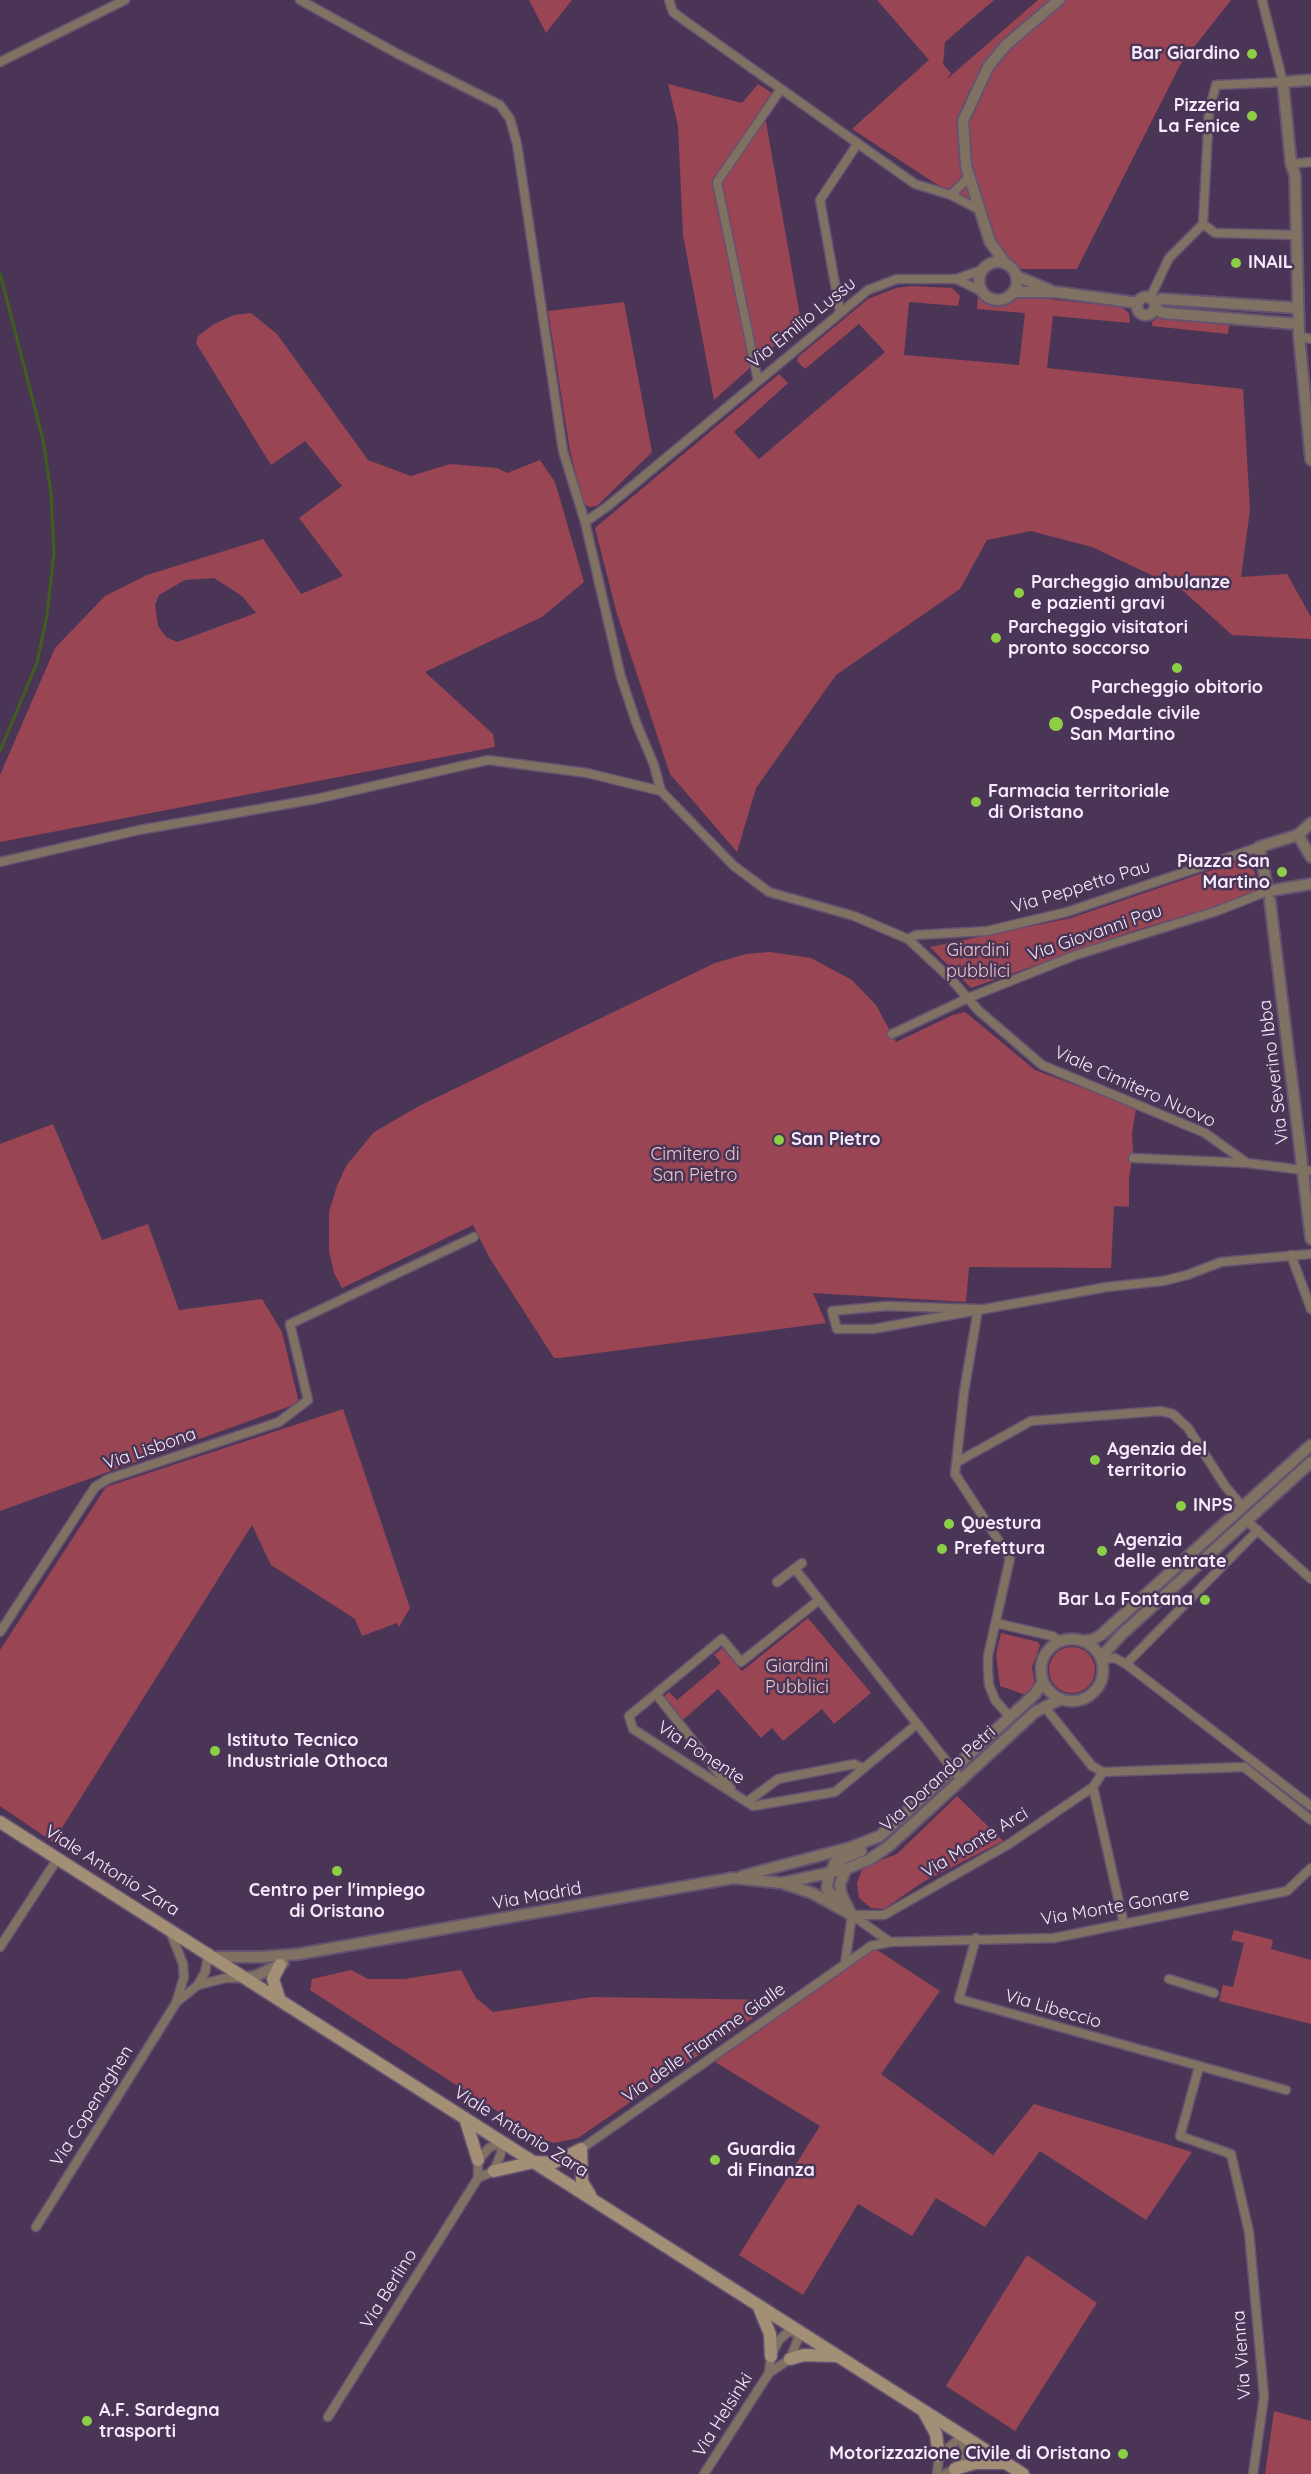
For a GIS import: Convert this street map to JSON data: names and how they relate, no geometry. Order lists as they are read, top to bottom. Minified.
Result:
{"streets":{"main road":["Viale Antonio Zara"],"street":["Via Emilio Lussu","Via Peppetto Pau","Via Giovanni Pau","Via Severino Ibba","Viale Cimitero Nuovo","Via Lisbona","Via Ponente","Via Dorando Petri","Via Monte Arci","Via Madrid","Via Monte Gonare","Via Libeccio","Via delle Fiamme Gialle","Via Copenaghen","Via Berlino","Via Vienna","Via Helsinki"]},"crossings":[["Via Peppetto Pau","Viale Cimitero Nuovo"],["Via Giovanni Pau","Via Severino Ibba"],["Via Giovanni Pau","Viale Cimitero Nuovo"],["Via Severino Ibba","Viale Cimitero Nuovo"],["Via Dorando Petri","Via Madrid"],["Viale Antonio Zara","Via Madrid"],["Viale Antonio Zara","Via Copenaghen"],["Viale Antonio Zara","Via Helsinki"],["Via Madrid","Via Copenaghen"],["Via Monte Gonare","Via Libeccio"],["Via Monte Gonare","Via delle Fiamme Gialle"],["Via Libeccio","Via Vienna"]],"parks":["Giardini pubblici","Cimitero di San Pietro","Giardini Pubblici"],"places":["Bar Giardino","Pizzeria La Fenice","INAIL","Parcheggio ambulanze e pazienti gravi","Parcheggio visitatori pronto soccorso","Parcheggio obitorio","Ospedale civile San Martino","Farmacia territoriale di Oristano","Piazza San Martino","San Pietro","Agenzia del territorio","INPS","Questura","Prefettura","Agenzia delle entrate","Bar La Fontana","Istituto Tecnico Industriale Othoca","Centro per l'impiego di Oristano","Guardia di Finanza","A.F. Sardegna trasporti","Motorizzazione Civile di Oristano"]}
